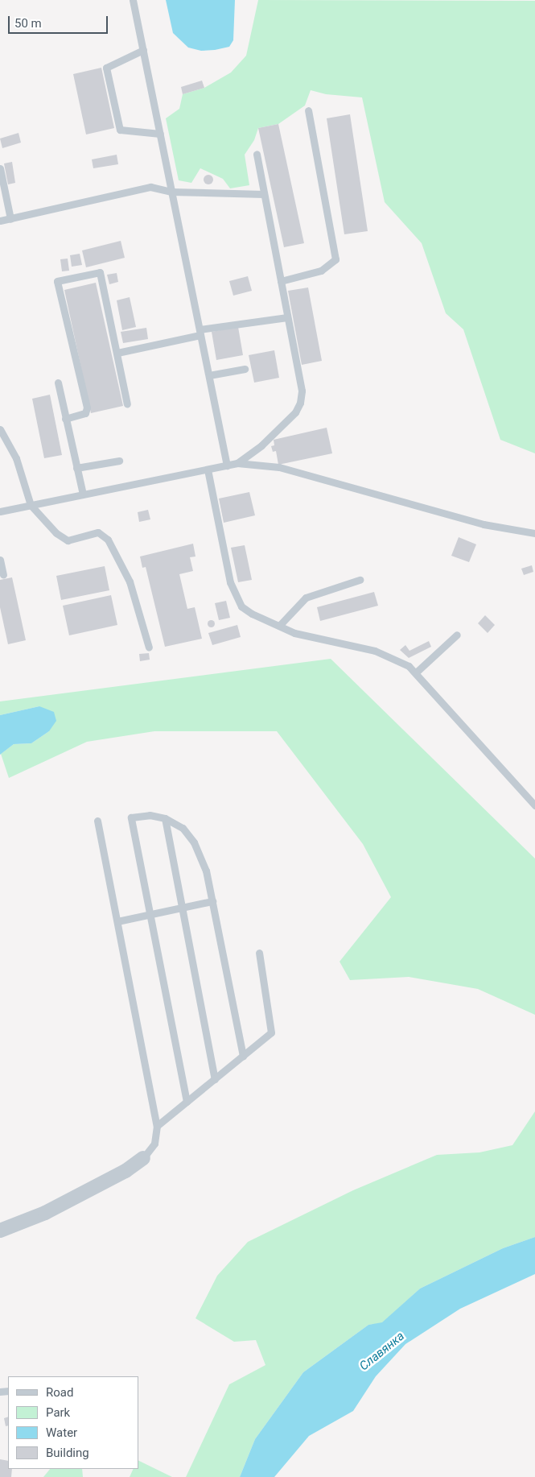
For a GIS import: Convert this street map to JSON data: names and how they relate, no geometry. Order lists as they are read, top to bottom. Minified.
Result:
{"water":["Славянка"],"legend":["Road","Park","Water","Building"],"scale_bar":"50 m"}
